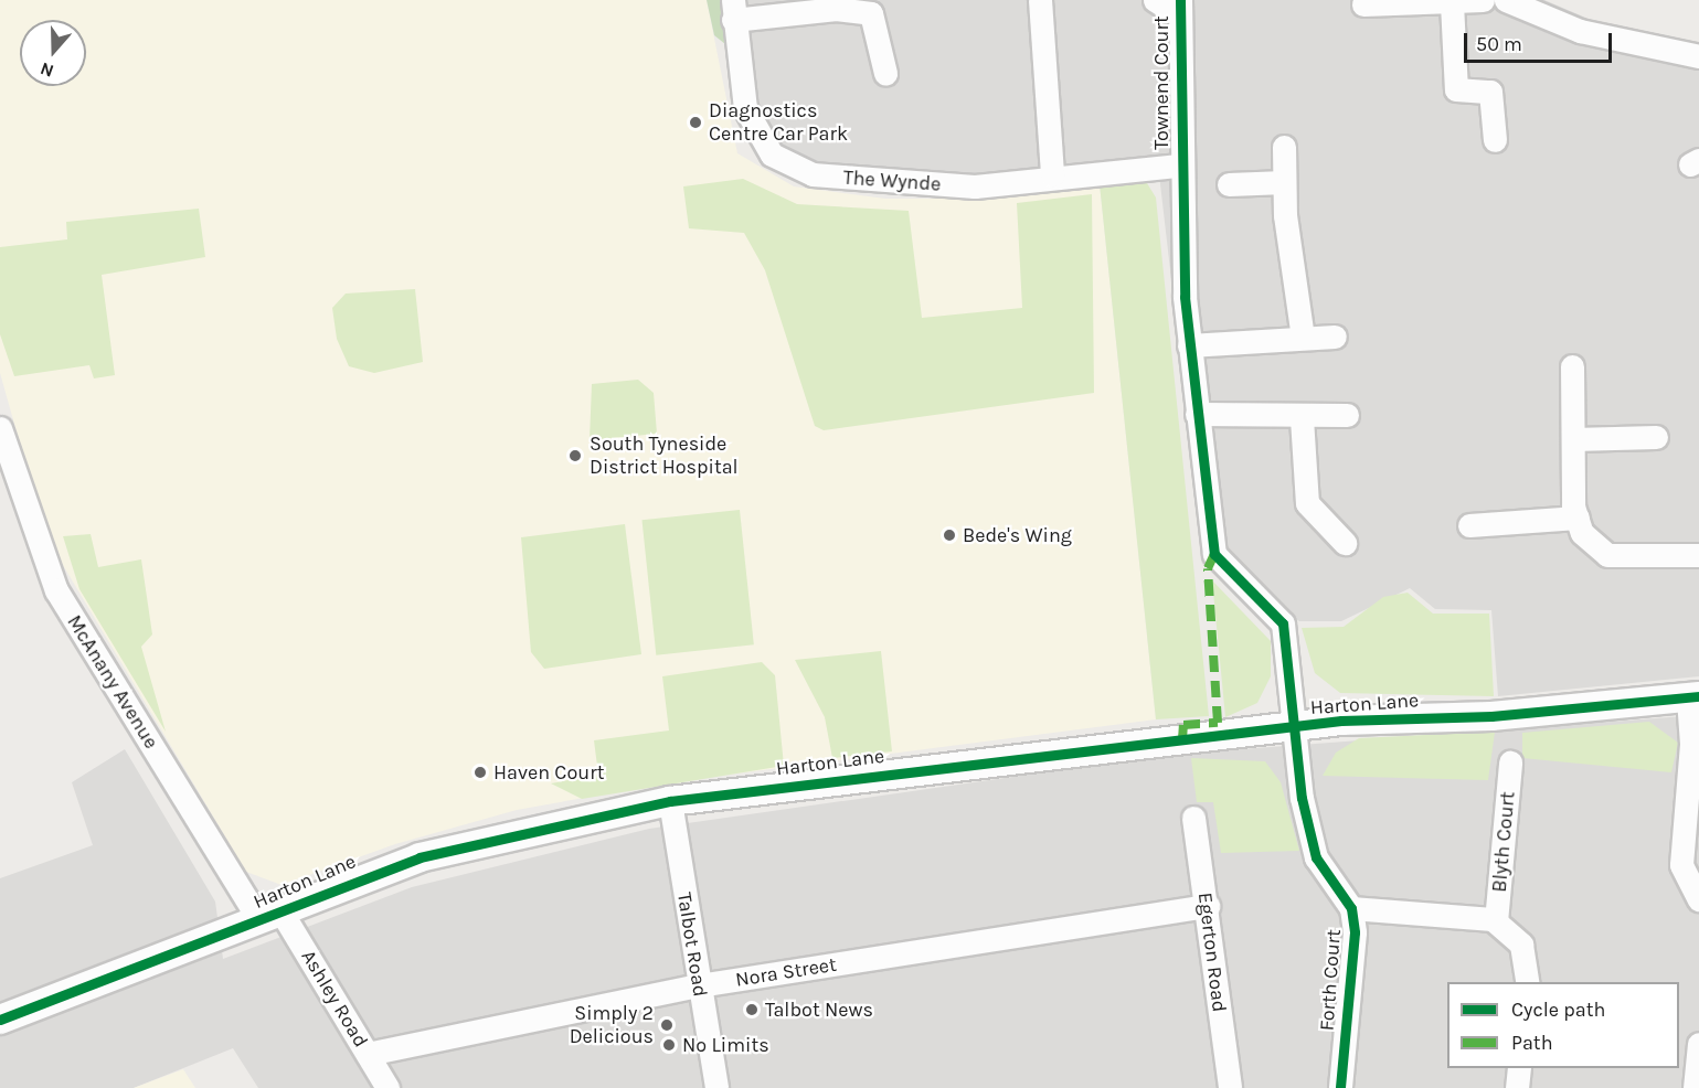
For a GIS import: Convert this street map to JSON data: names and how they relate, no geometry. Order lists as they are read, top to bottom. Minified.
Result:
{"streets":{"street":["Townend Court","The Wynde","McAnany Avenue","Harton Lane","Blyth Court","Talbot Road","Egerton Road","Nora Street","Forth Court","Ashley Road"]},"crossings":[["Townend Court","The Wynde"],["Townend Court","Forth Court"],["McAnany Avenue","Harton Lane"],["McAnany Avenue","Ashley Road"],["Harton Lane","Talbot Road"],["Harton Lane","Forth Court"],["Harton Lane","Ashley Road"],["Blyth Court","Forth Court"],["Talbot Road","Nora Street"],["Egerton Road","Nora Street"],["Nora Street","Ashley Road"]],"places":["Diagnostics Centre Car Park","South Tyneside District Hospital","Bede's Wing","Haven Court","Talbot News","Simply 2 Delicious","No Limits"],"legend":["Cycle path","Path"],"scale_bar":"50 m","north":"bottom"}
